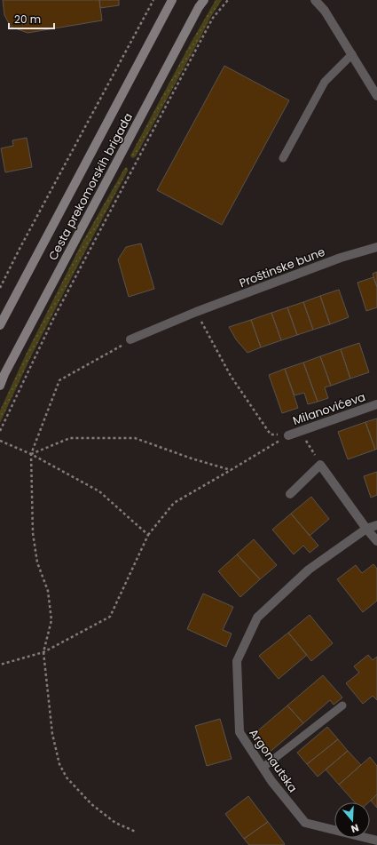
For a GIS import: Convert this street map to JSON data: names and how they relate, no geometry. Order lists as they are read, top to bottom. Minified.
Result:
{"streets":{"main road":["Cesta prekomorskih brigada"],"street":["Proštinske bune","Milanovićeva","Argonautska"]},"scale_bar":"20 m","north":"bottom"}
